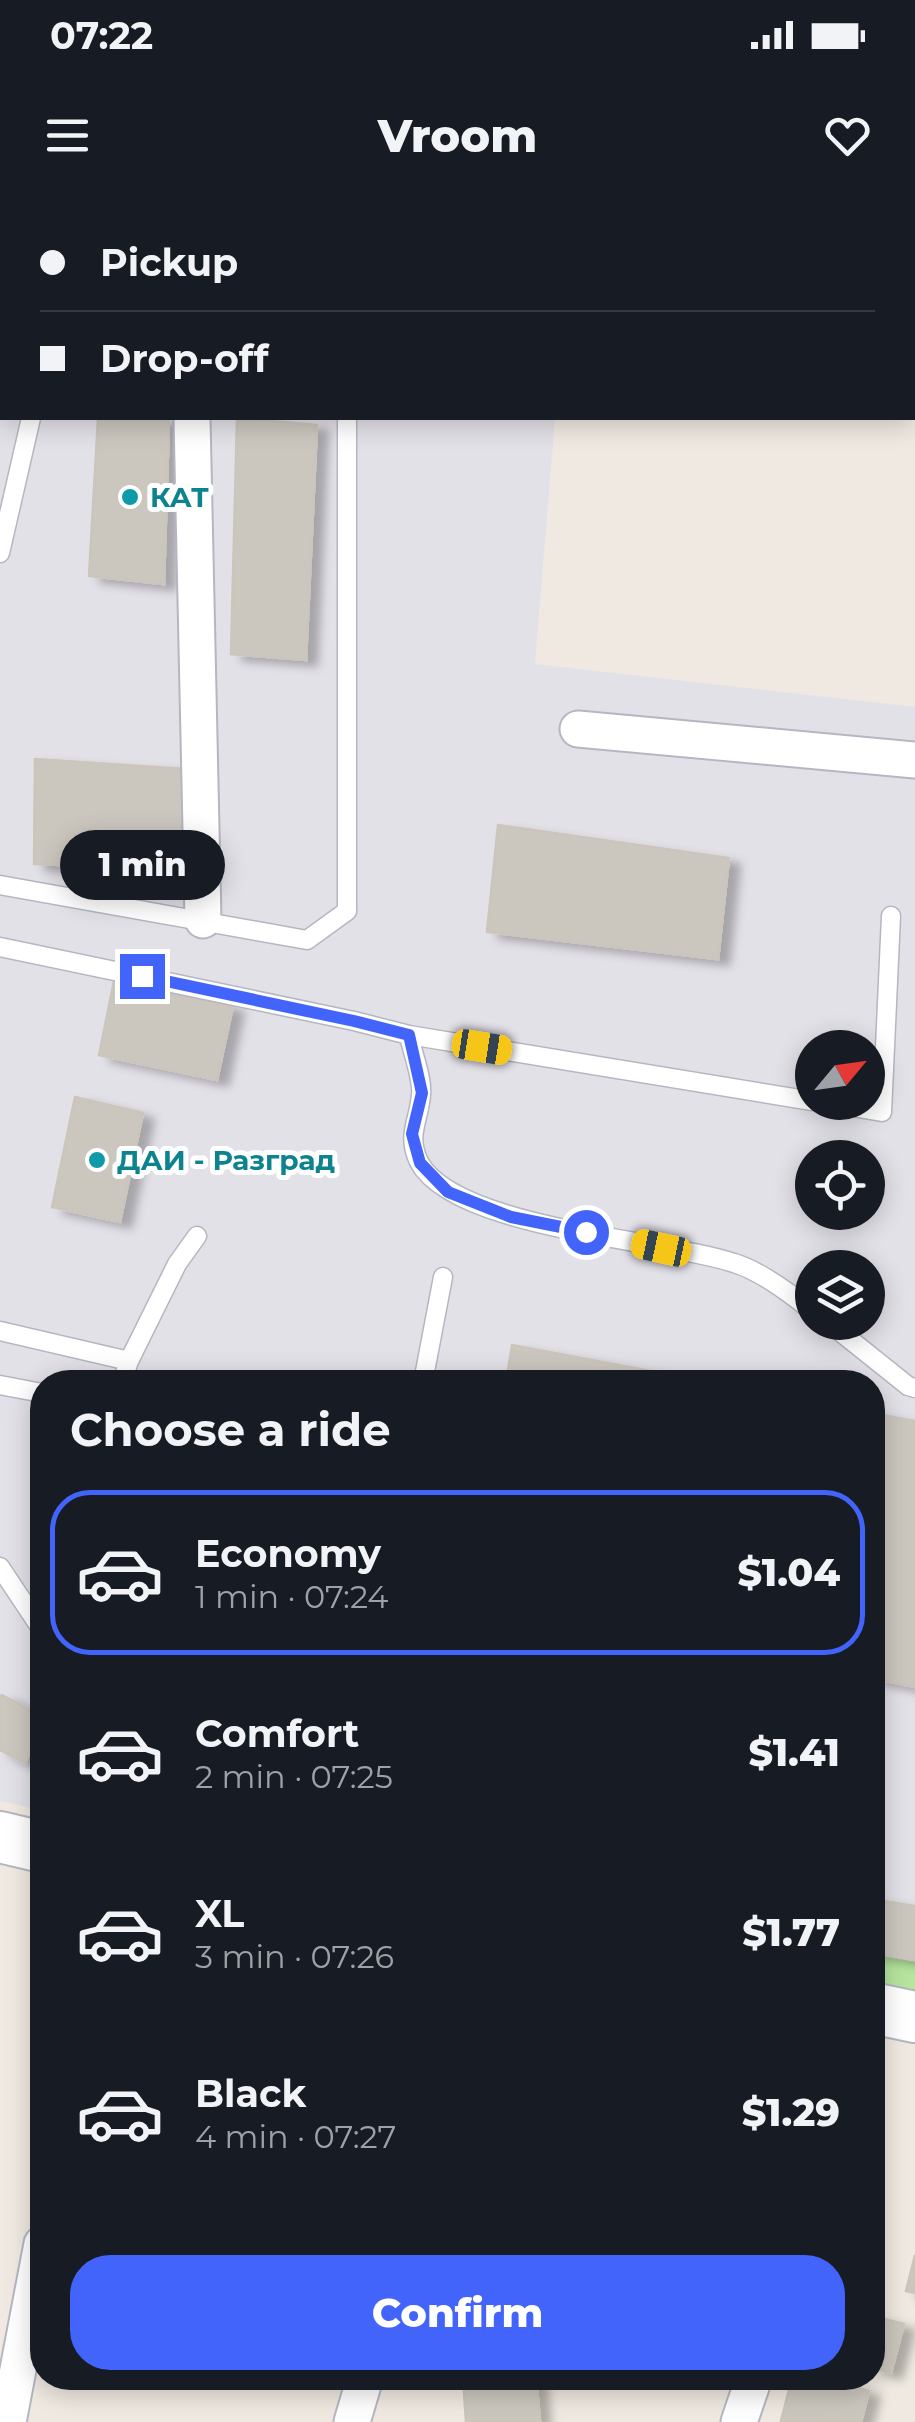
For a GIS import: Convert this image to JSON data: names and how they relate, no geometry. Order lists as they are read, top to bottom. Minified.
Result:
{"places":["КАТ","ДАИ - Разград"],"north":"top right","page":{"status":"07:22","header":"Vroom","banner":["Pickup","Drop-off"],"bubble":"1 min","heading":"Choose a ride","list":[{"name":"Economy","note":"1 min · 07:24","value":"$1.04"},{"name":"Comfort","note":"2 min · 07:25","value":"$1.41"},{"name":"XL","note":"3 min · 07:26","value":"$1.77"},{"name":"Black","note":"4 min · 07:27","value":"$1.29"}],"buttons":"Confirm"}}
